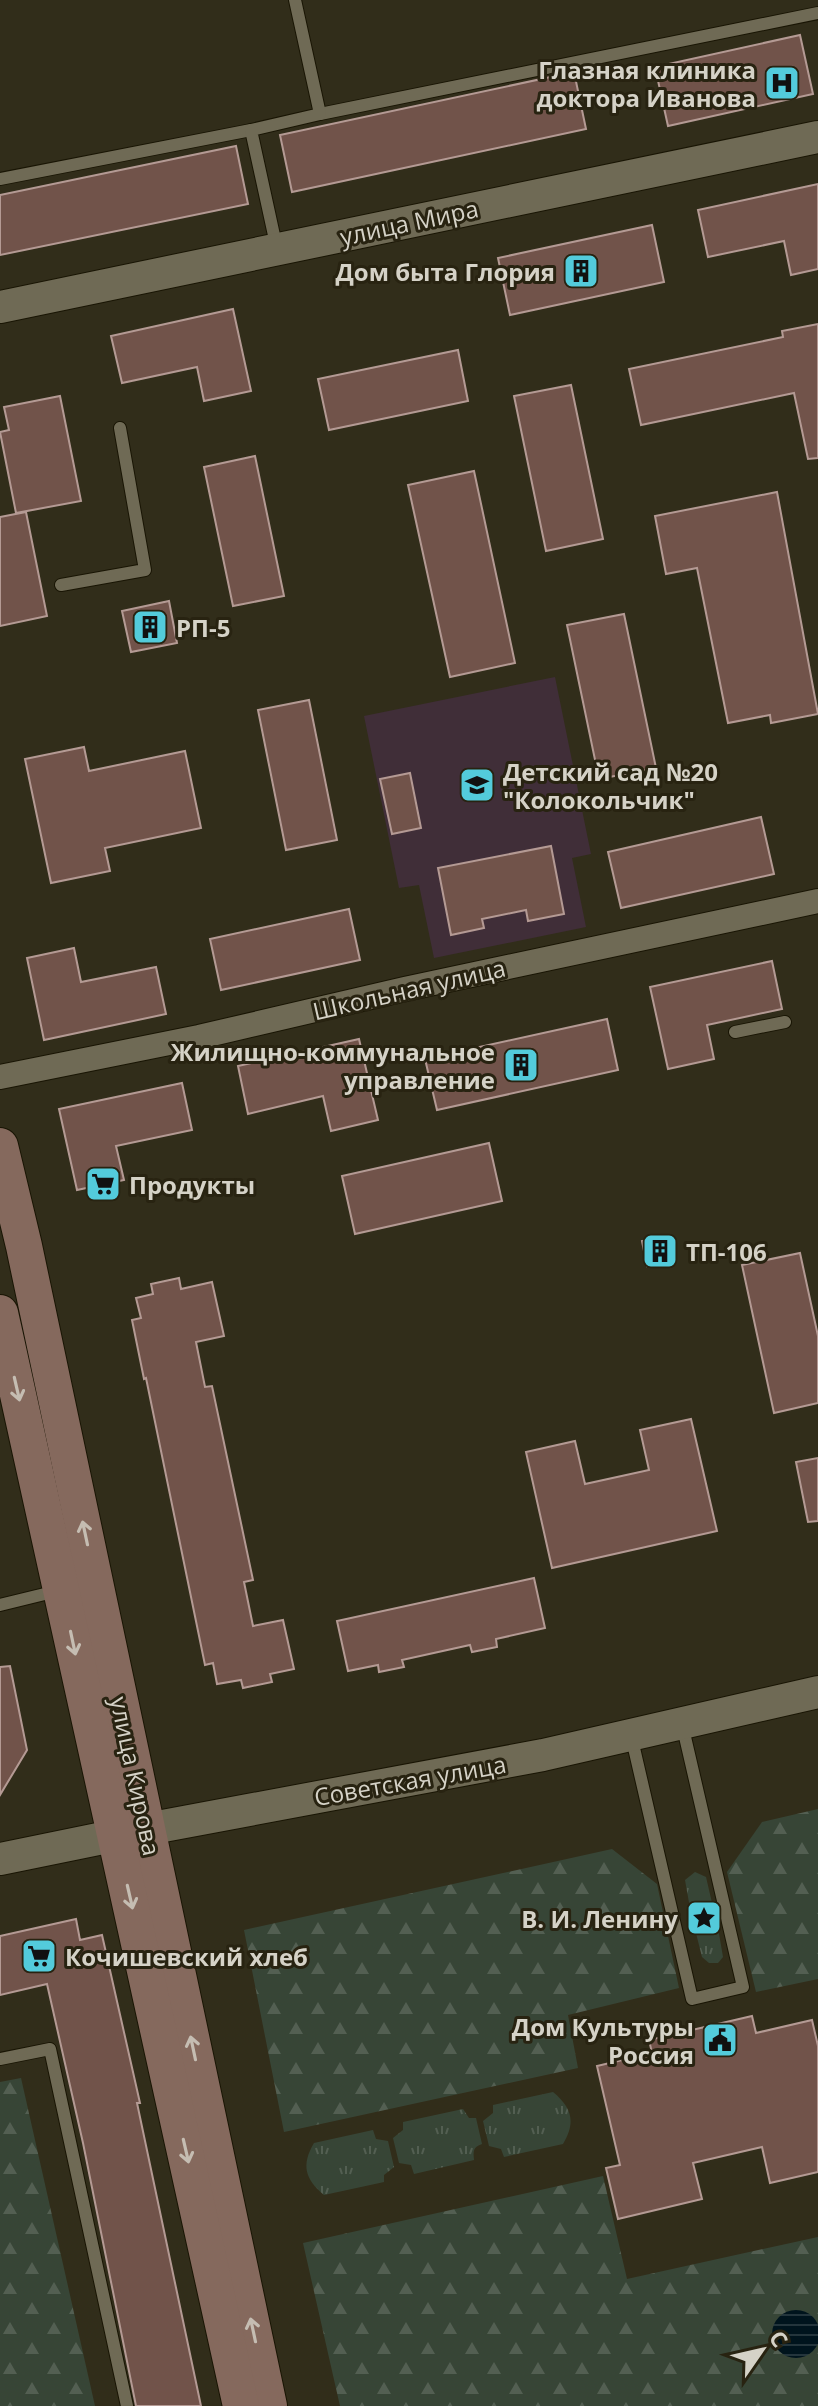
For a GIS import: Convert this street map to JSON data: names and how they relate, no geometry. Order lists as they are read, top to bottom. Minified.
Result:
{"streets":{"main road":["улица Кирова"],"street":["улица Мира","Школьная улица","Советская улица"]},"crossings":[["улица Кирова","Советская улица"]],"places":{"hospital":["Глазная клиника доктора Иванова"],"building":["Дом быта Глория","РП-5","Жилищно-коммунальное управление","ТП-106"],"school or university":["Детский сад №20 \"Колокольчик\""],"supermarket":["Продукты","Кочишевский хлеб"],"place":["В. И. Ленину"],"public building":["Дом Культуры Россия"]},"north":"top right"}
